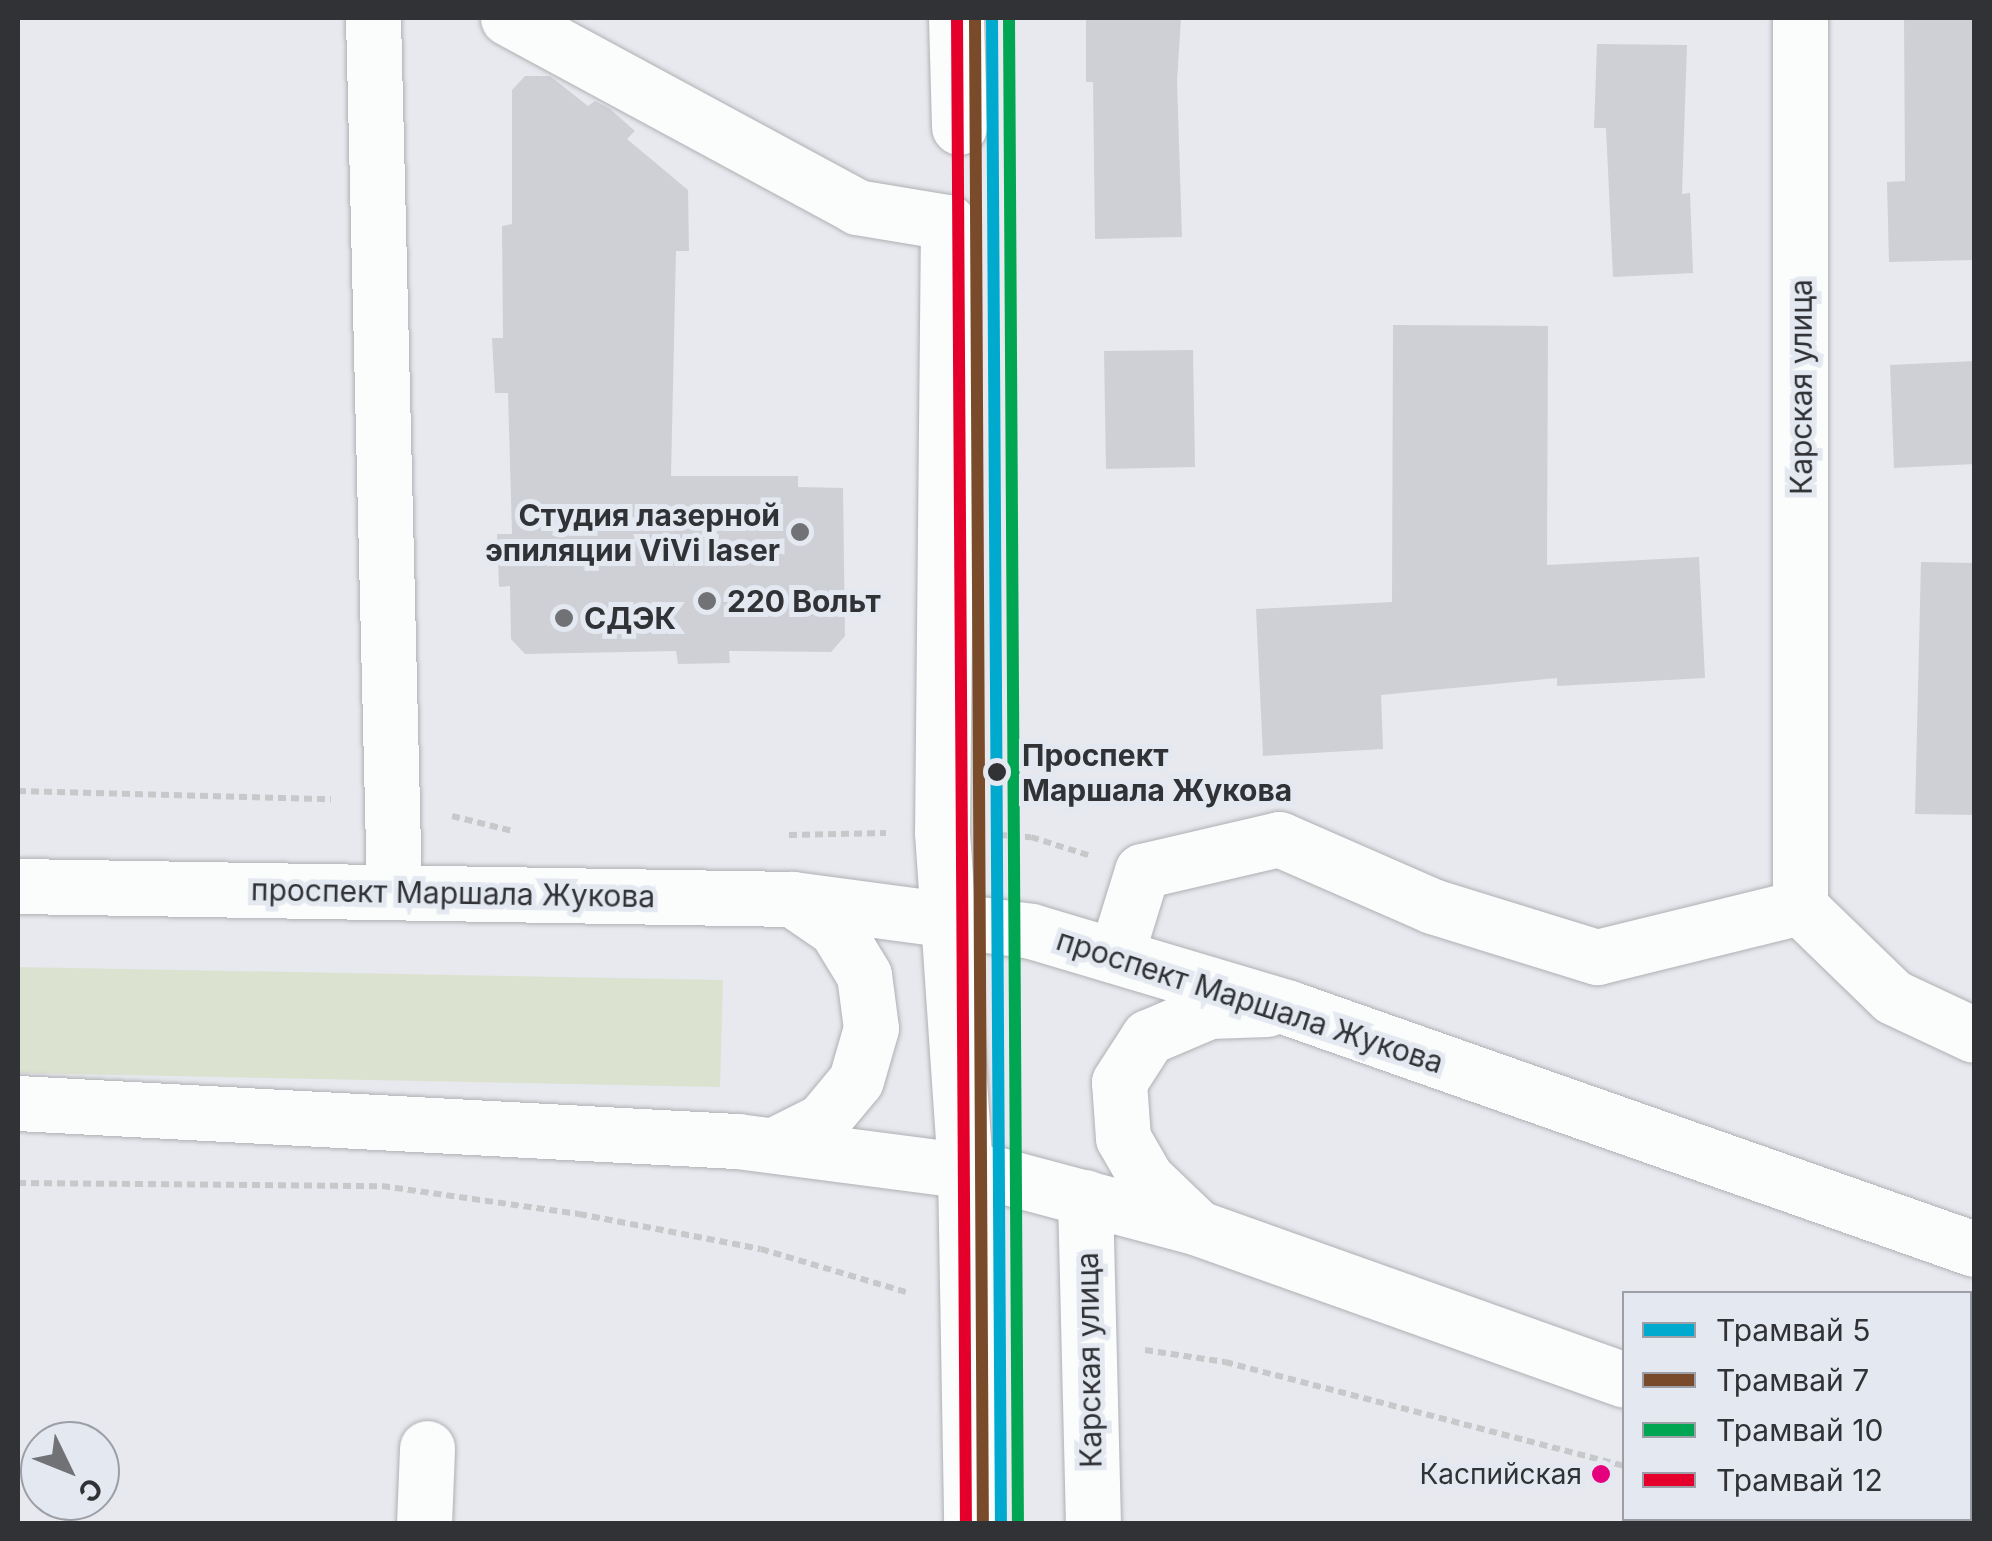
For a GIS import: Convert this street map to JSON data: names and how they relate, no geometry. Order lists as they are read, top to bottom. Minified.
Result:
{"streets":{"main road":["Карская улица","проспект Маршала Жукова"]},"places":["Студия лазерной эпиляции ViVi laser","220 Вольт","СДЭК","Проспект Маршала Жукова","Каспийская"],"lines":["tram line 5","tram line 7","tram line 10","tram line 12"],"legend":["Трамвай 5","Трамвай 7","Трамвай 10","Трамвай 12"],"north":"bottom right"}
